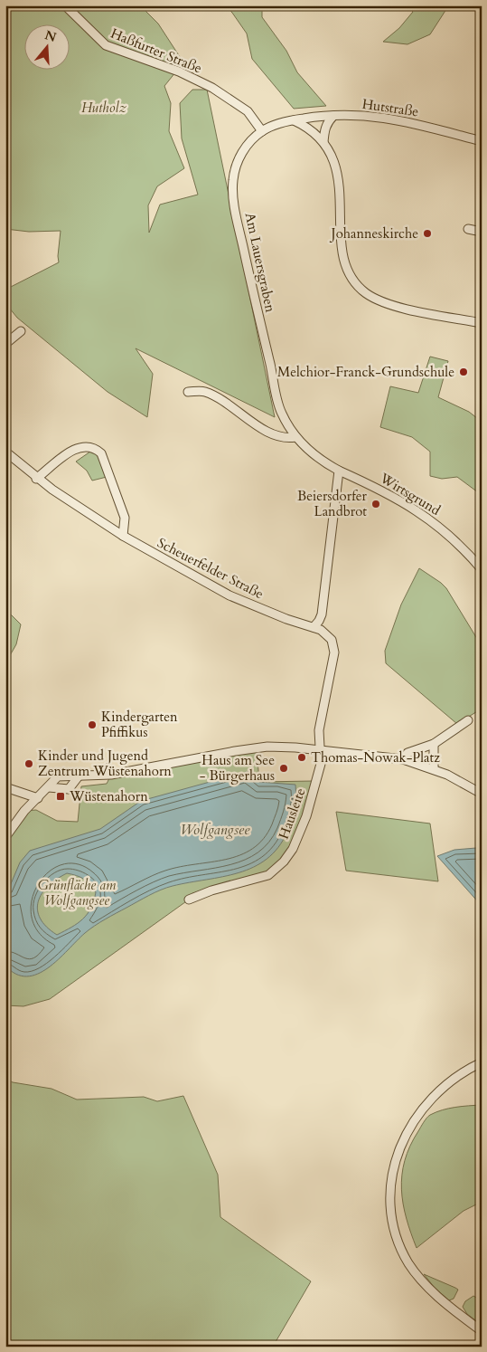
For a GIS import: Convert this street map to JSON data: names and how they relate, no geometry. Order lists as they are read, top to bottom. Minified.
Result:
{"streets":{"street":["Haßfurter Straße","Hutstraße","Am Lauersgraben","Wirtsgrund","Scheuerfelder Straße","Hausleite"]},"crossings":[["Haßfurter Straße","Am Lauersgraben"],["Hutstraße","Am Lauersgraben"],["Am Lauersgraben","Wirtsgrund"],["Scheuerfelder Straße","Hausleite"]],"water":["Wolfgangsee"],"parks":["Hutholz","Grünfläche am Wolfgangsee"],"places":{"other":["Johanneskirche","Melchior-Franck-Grundschule","Beiersdorfer Landbrot","Kindergarten Pfiffikus","Thomas-Nowak-Platz","Kinder und Jugend Zentrum Wüstenahorn","Haus am See - Bürgerhaus"],"transit":["Wüstenahorn"]},"north":"top"}
